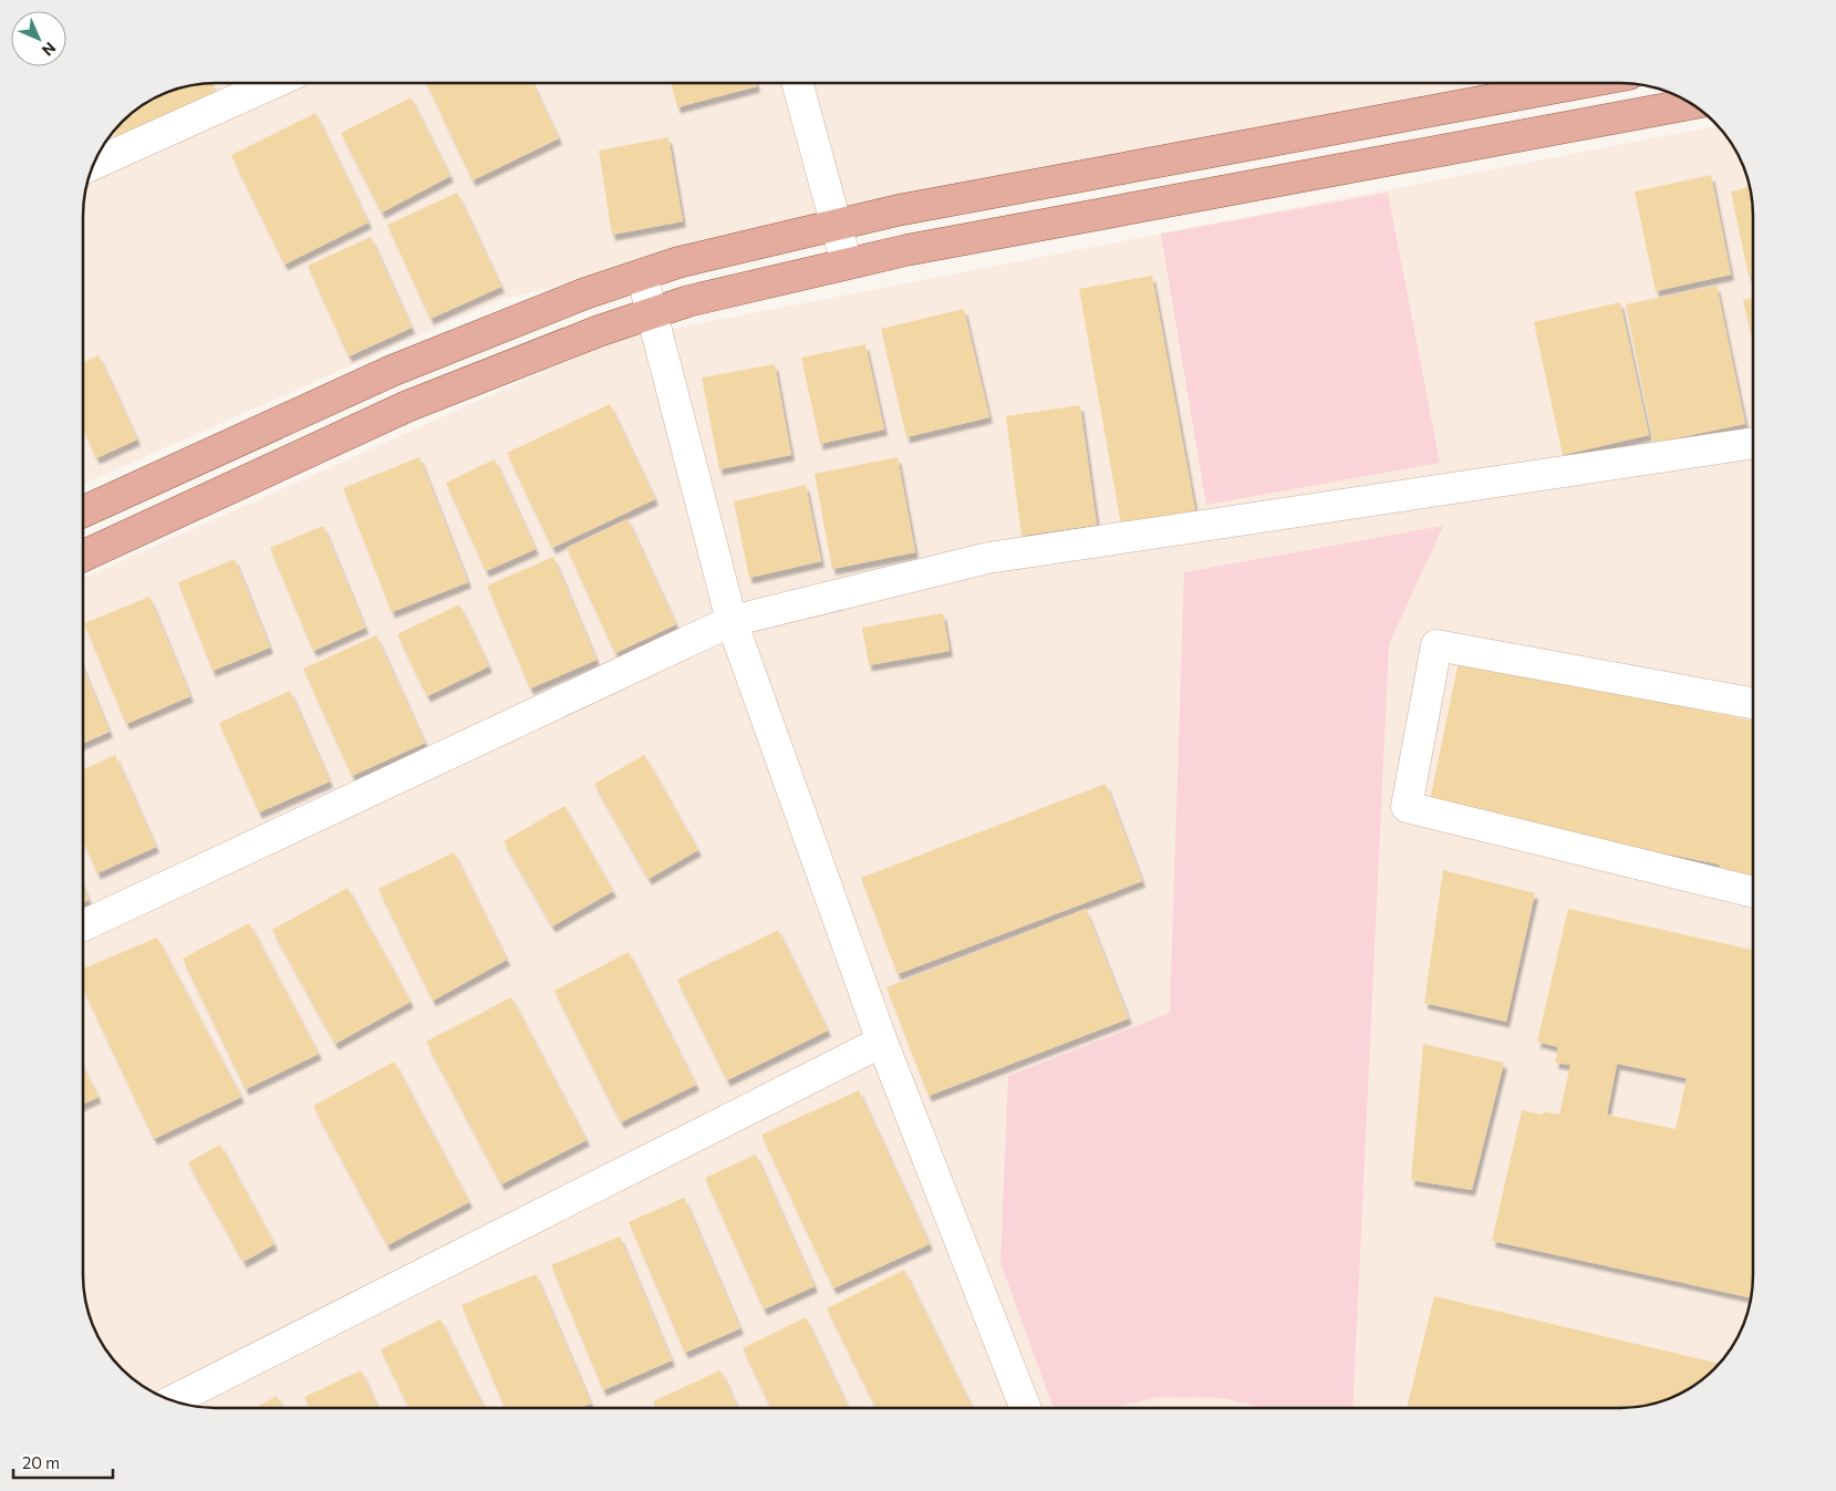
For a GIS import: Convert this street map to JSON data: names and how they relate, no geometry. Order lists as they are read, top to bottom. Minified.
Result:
{"scale_bar":"20 m","north":"bottom right"}
